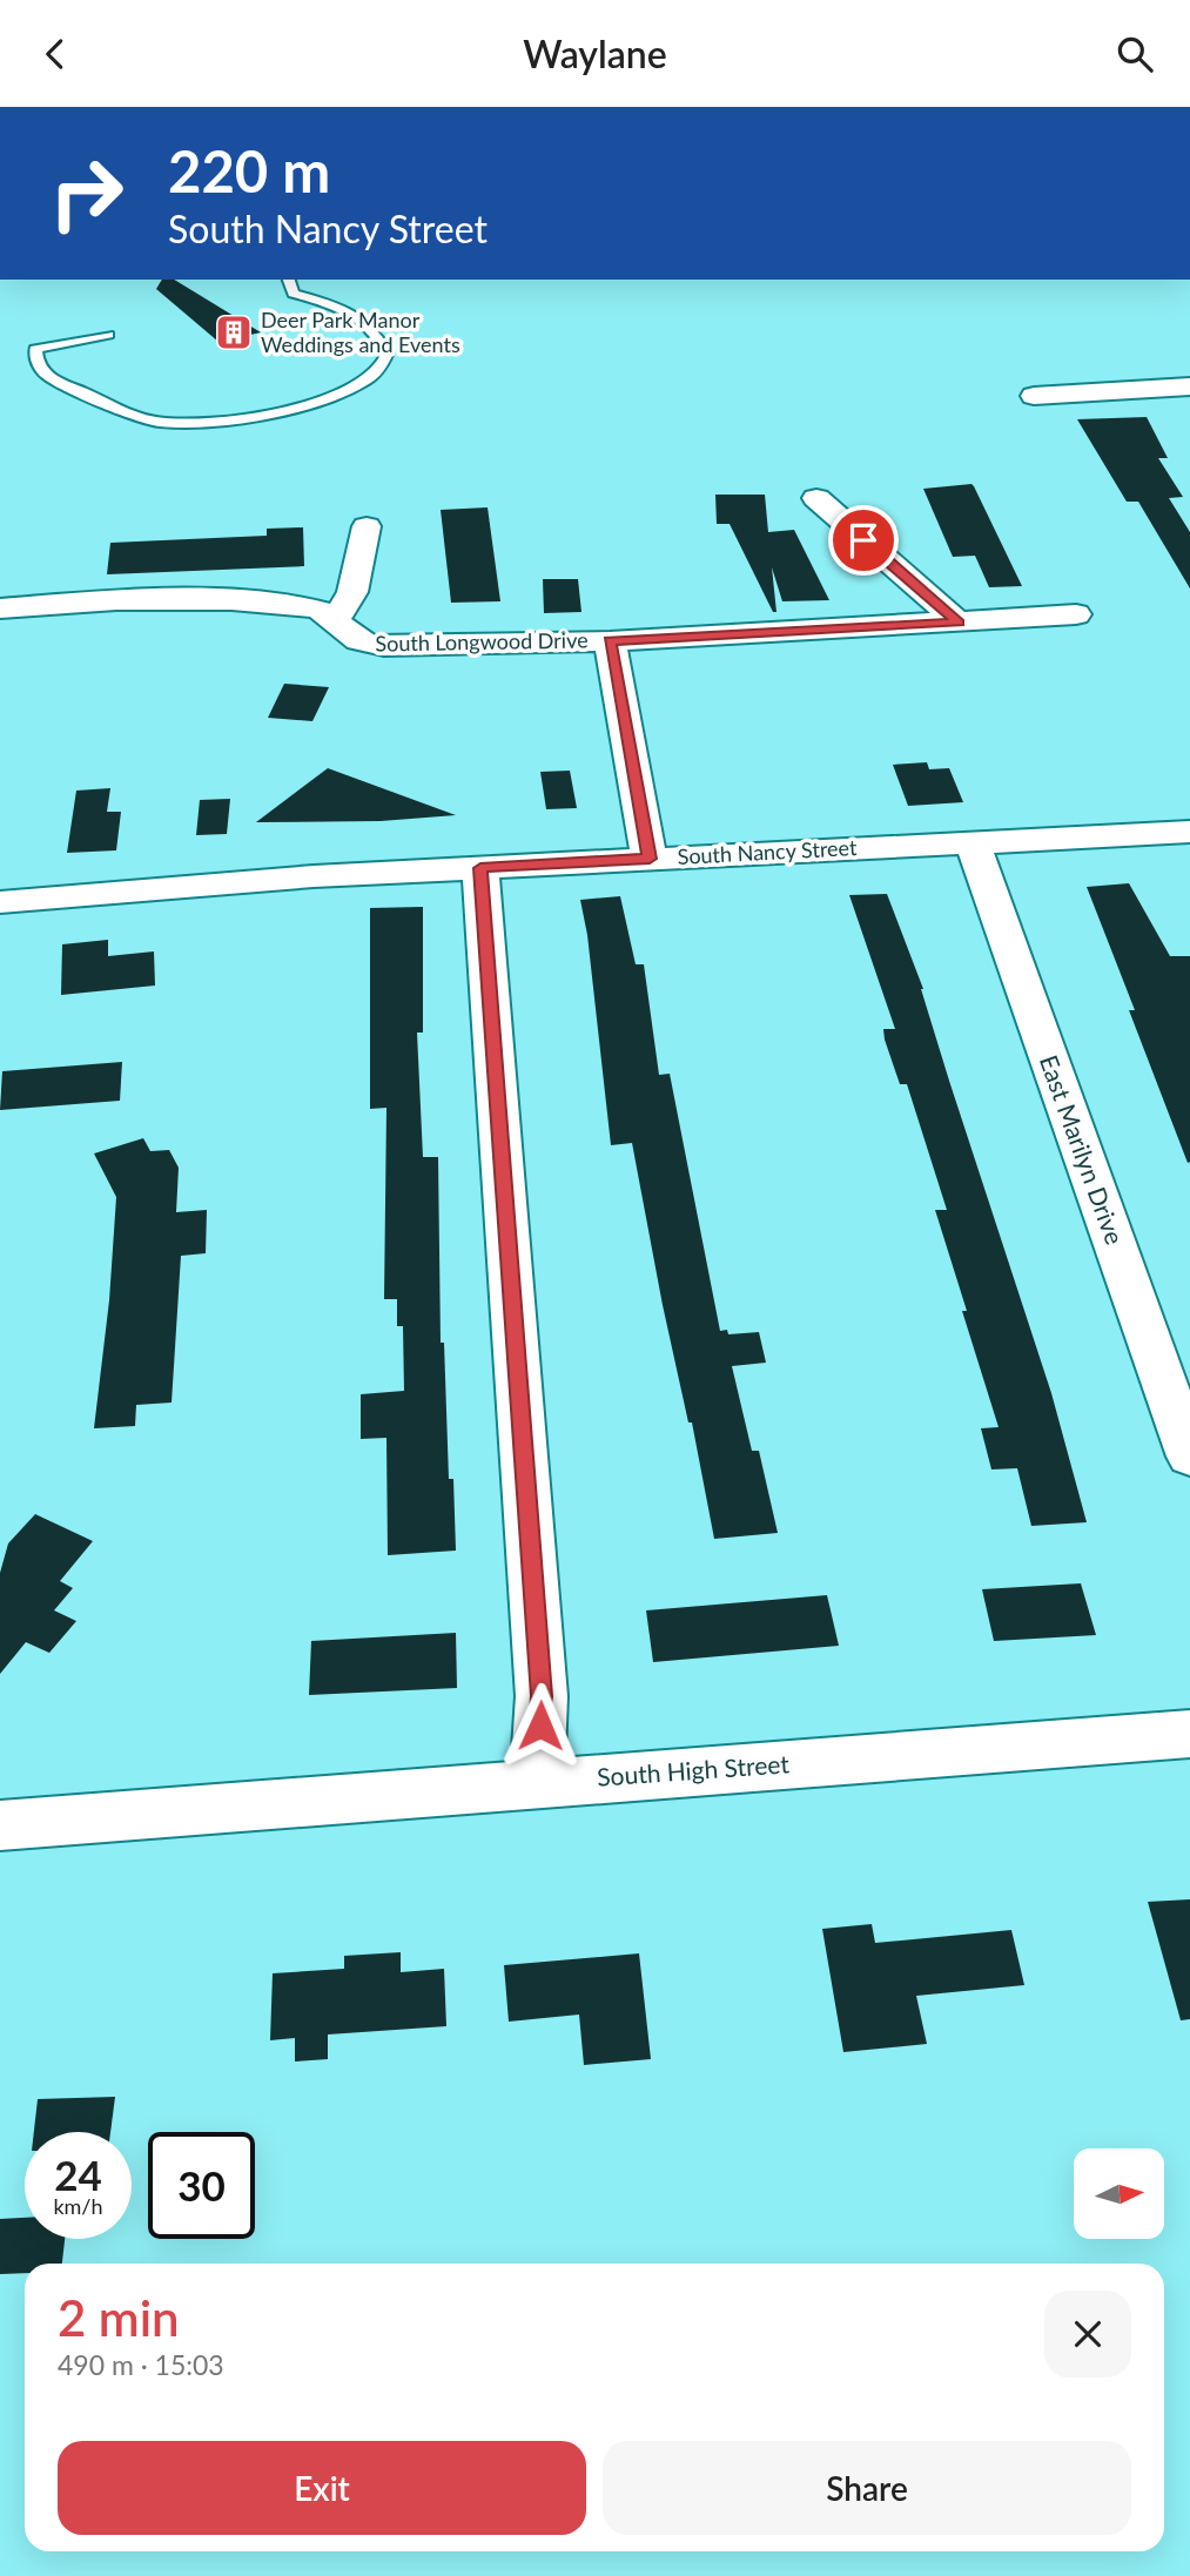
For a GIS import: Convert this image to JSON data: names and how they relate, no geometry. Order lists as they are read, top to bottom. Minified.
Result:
{"streets":{"street":["South Longwood Drive","South Nancy Street","East Marilyn Drive","South High Street"]},"crossings":[["South Nancy Street","East Marilyn Drive"]],"places":{"building":["Deer Park Manor Weddings and Events"]},"north":"right","page":{"header":"Waylane","turn":["220 m","South Nancy Street"],"speed":"24 km/h","limit":"30","heading":["2 min","490 m · 15:03"],"buttons":["Exit","Share"]}}
